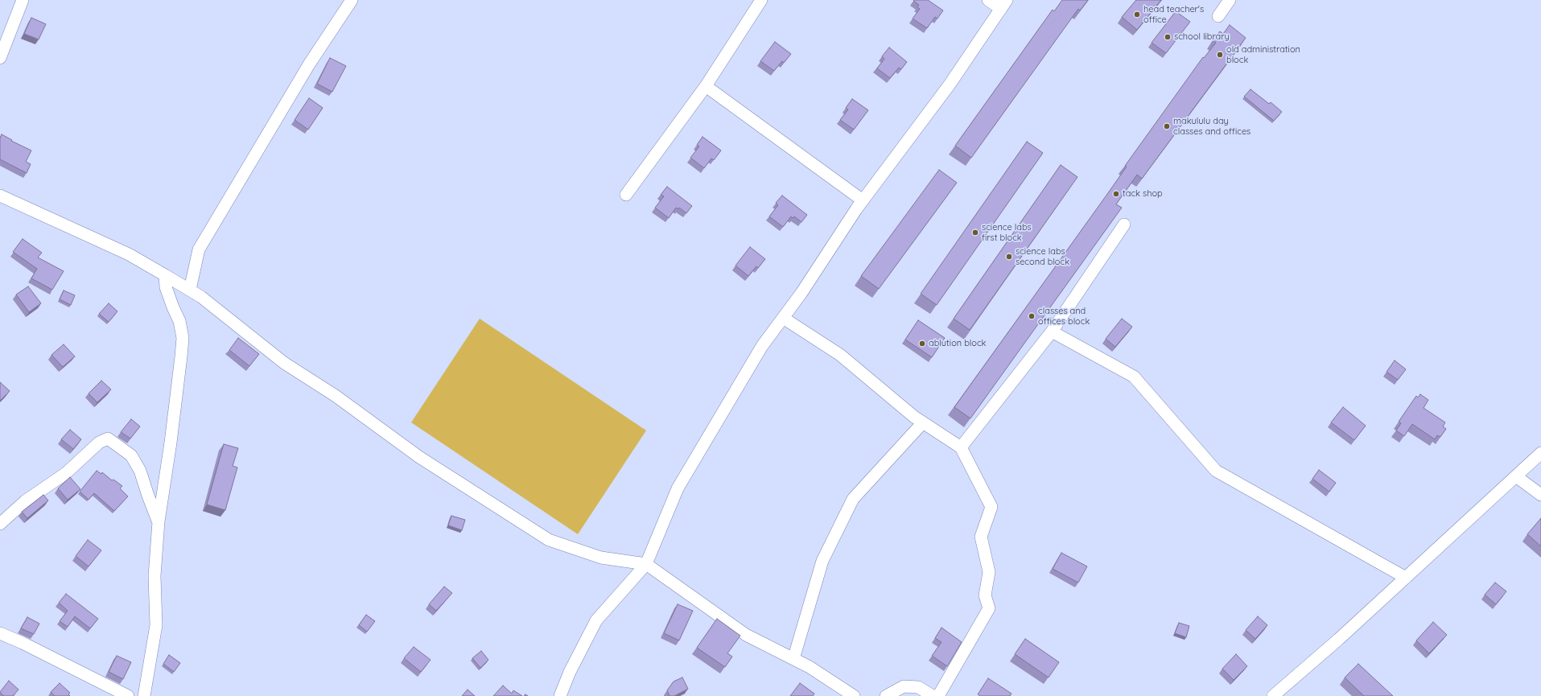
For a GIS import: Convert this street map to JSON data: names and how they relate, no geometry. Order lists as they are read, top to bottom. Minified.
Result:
{"places":["head teacher's office","school library","old administration block","makululu day classes and offices","tack shop","science labs first block","science labs second block","classes and offices block","ablution block"]}
